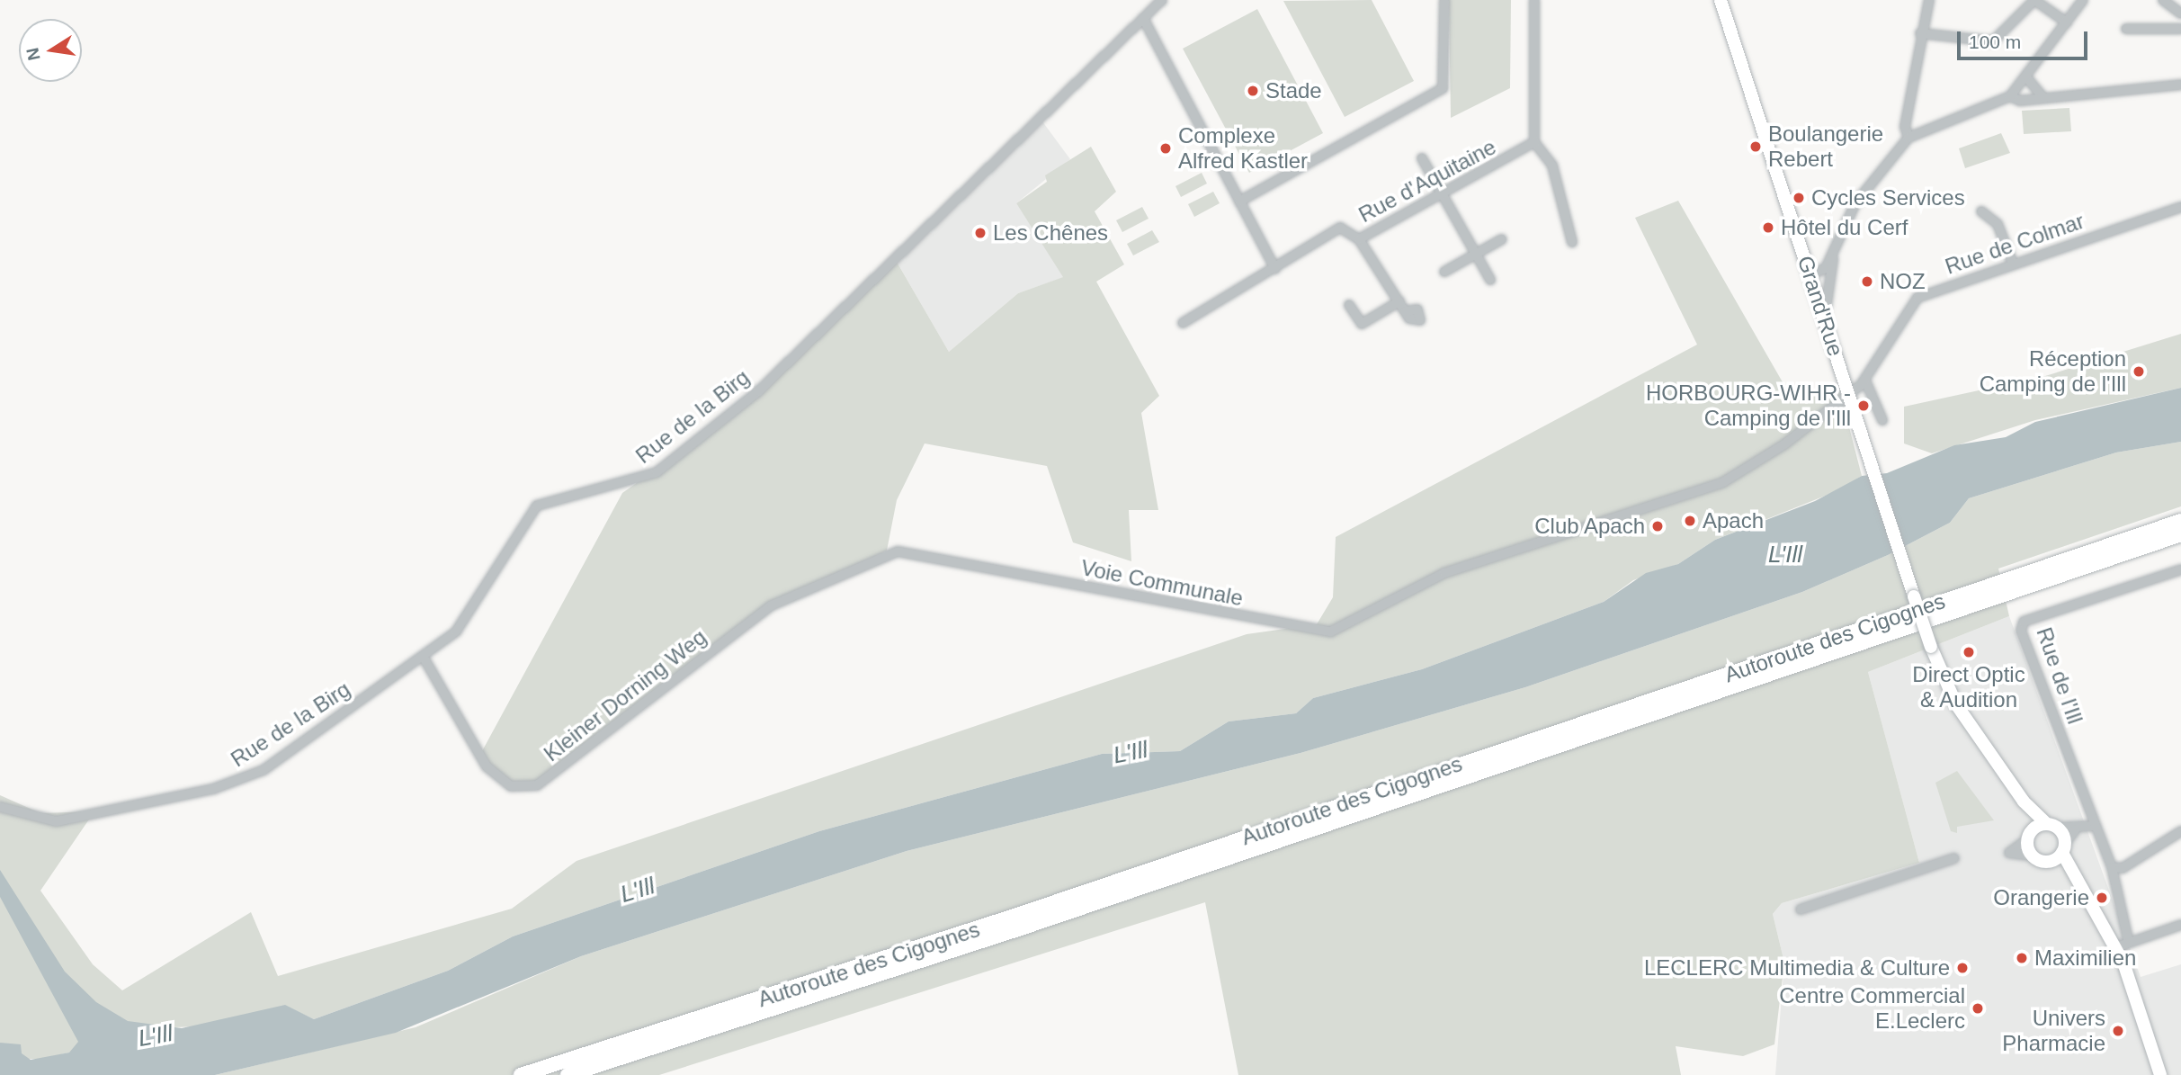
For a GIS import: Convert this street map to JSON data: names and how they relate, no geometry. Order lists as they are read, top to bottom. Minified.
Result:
{"streets":{"highway":["Autoroute des Cigognes"],"main road":["Grand'Rue"],"street":["Rue d'Aquitaine","Rue de Colmar","Rue de la Birg","Voie Communale","Rue de l'Ill","Kleiner Dorning Weg"]},"crossings":[["Rue de Colmar","Grand'Rue"],["Rue de Colmar","Voie Communale"],["Rue de la Birg","Kleiner Dorning Weg"],["Voie Communale","Kleiner Dorning Weg"]],"water":["L'Ill"],"places":["Stade","Boulangerie Rebert","Complexe Alfred Kastler","Cycles Services","Hôtel du Cerf","Les Chênes","NOZ","Réception Camping de l'Ill","HORBOURG-WIHR - Camping de l'Ill","Apach","Club Apach","Direct Optic & Audition","Orangerie","Maximilien","LECLERC Multimedia & Culture","Centre Commercial E.Leclerc","Univers Pharmacie"],"scale_bar":"100 m","north":"left"}
